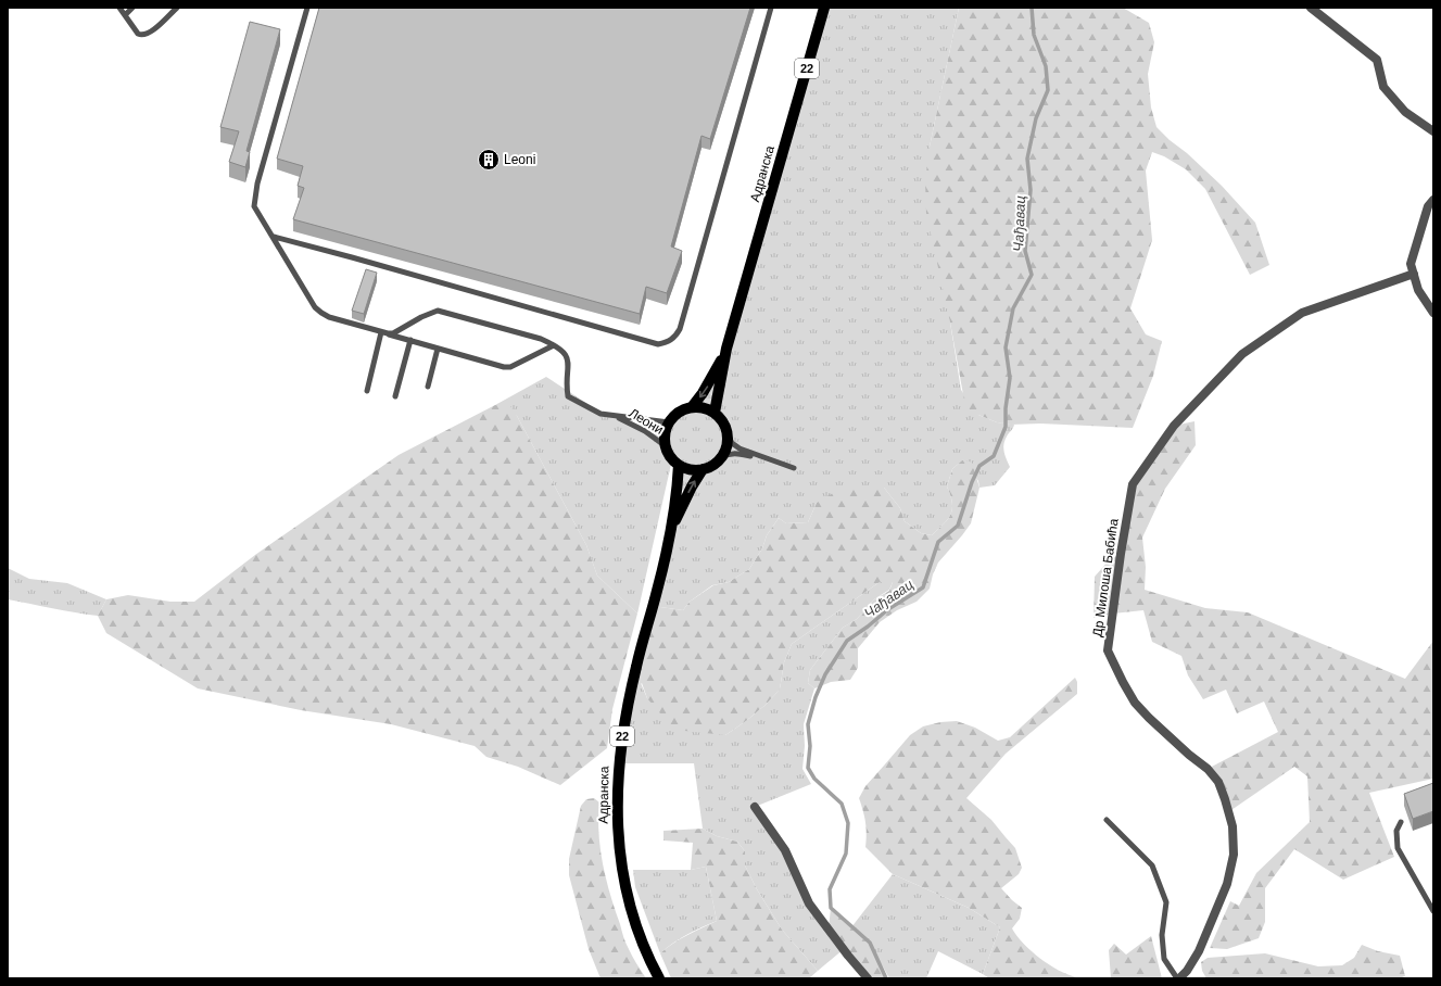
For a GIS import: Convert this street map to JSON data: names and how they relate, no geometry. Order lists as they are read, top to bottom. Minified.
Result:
{"streets":{"main road":["22","Адранска"],"street":["Др Милоша Бабића"],"lane":["Леони"]},"crossings":[["22","Адранска"],["22","Леони"],["Адранска","Леони"]],"water":["Чађавац"],"places":{"building":["Leoni"]}}
